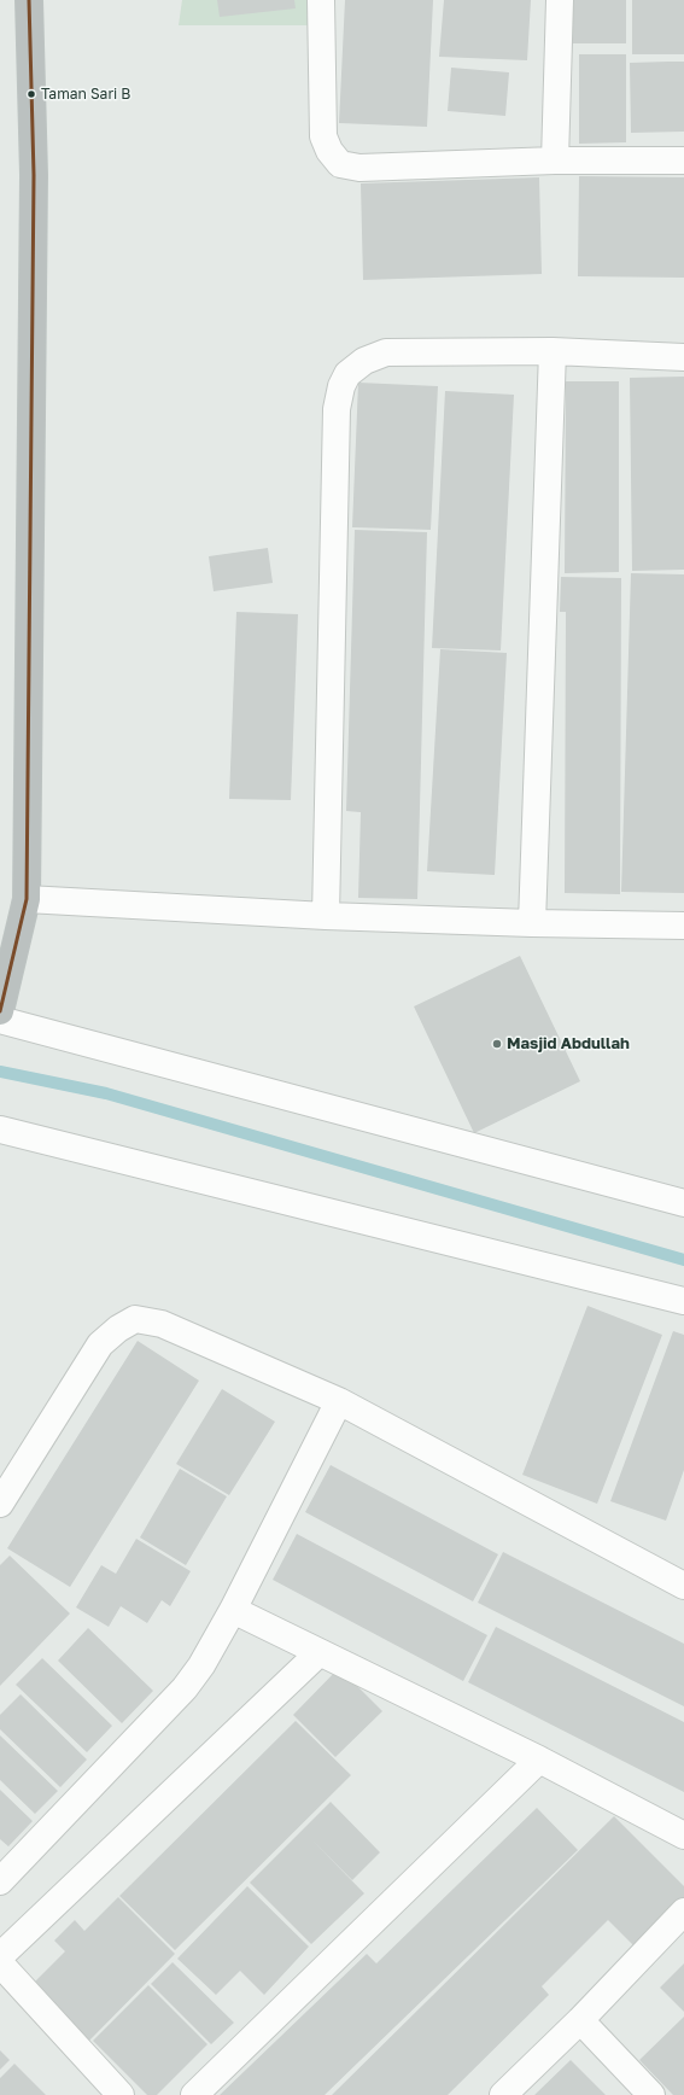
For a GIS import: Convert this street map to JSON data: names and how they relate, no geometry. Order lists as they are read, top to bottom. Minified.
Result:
{"places":["Taman Sari B","Masjid Abdullah"]}
